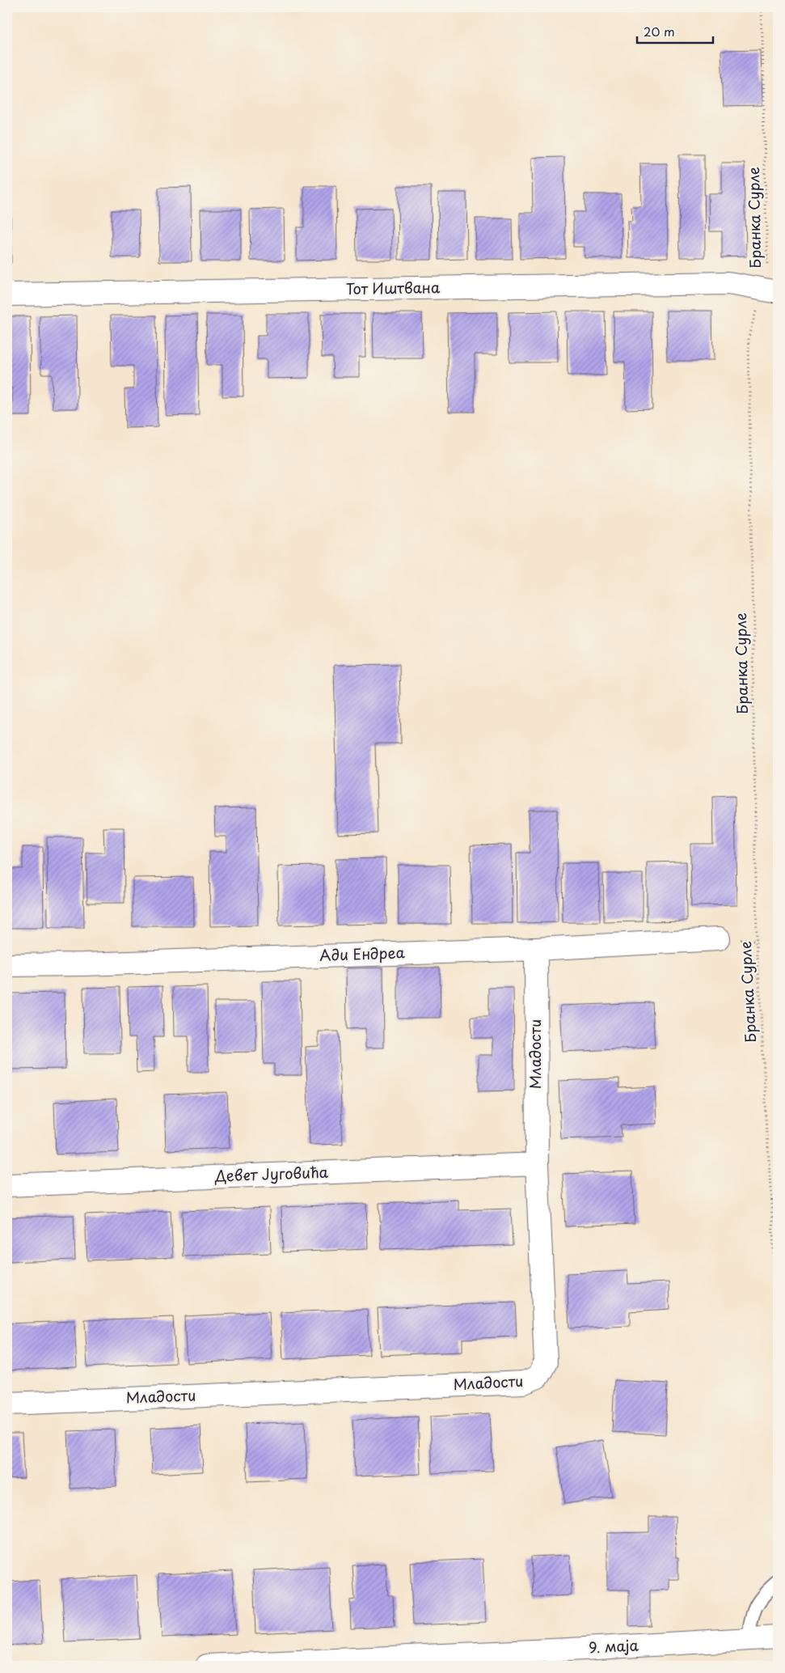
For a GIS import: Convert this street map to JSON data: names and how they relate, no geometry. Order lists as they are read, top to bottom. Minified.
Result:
{"streets":{"street":["Тот Иштвана","Ади Ендреа","Младости","Девет Југовића","9. маја"],"path":["Бранка Сурле"]},"crossings":[["Бранка Сурле","Тот Иштвана"],["Ади Ендреа","Младости"],["Младости","Девет Југовића"]],"scale_bar":"20 m"}
